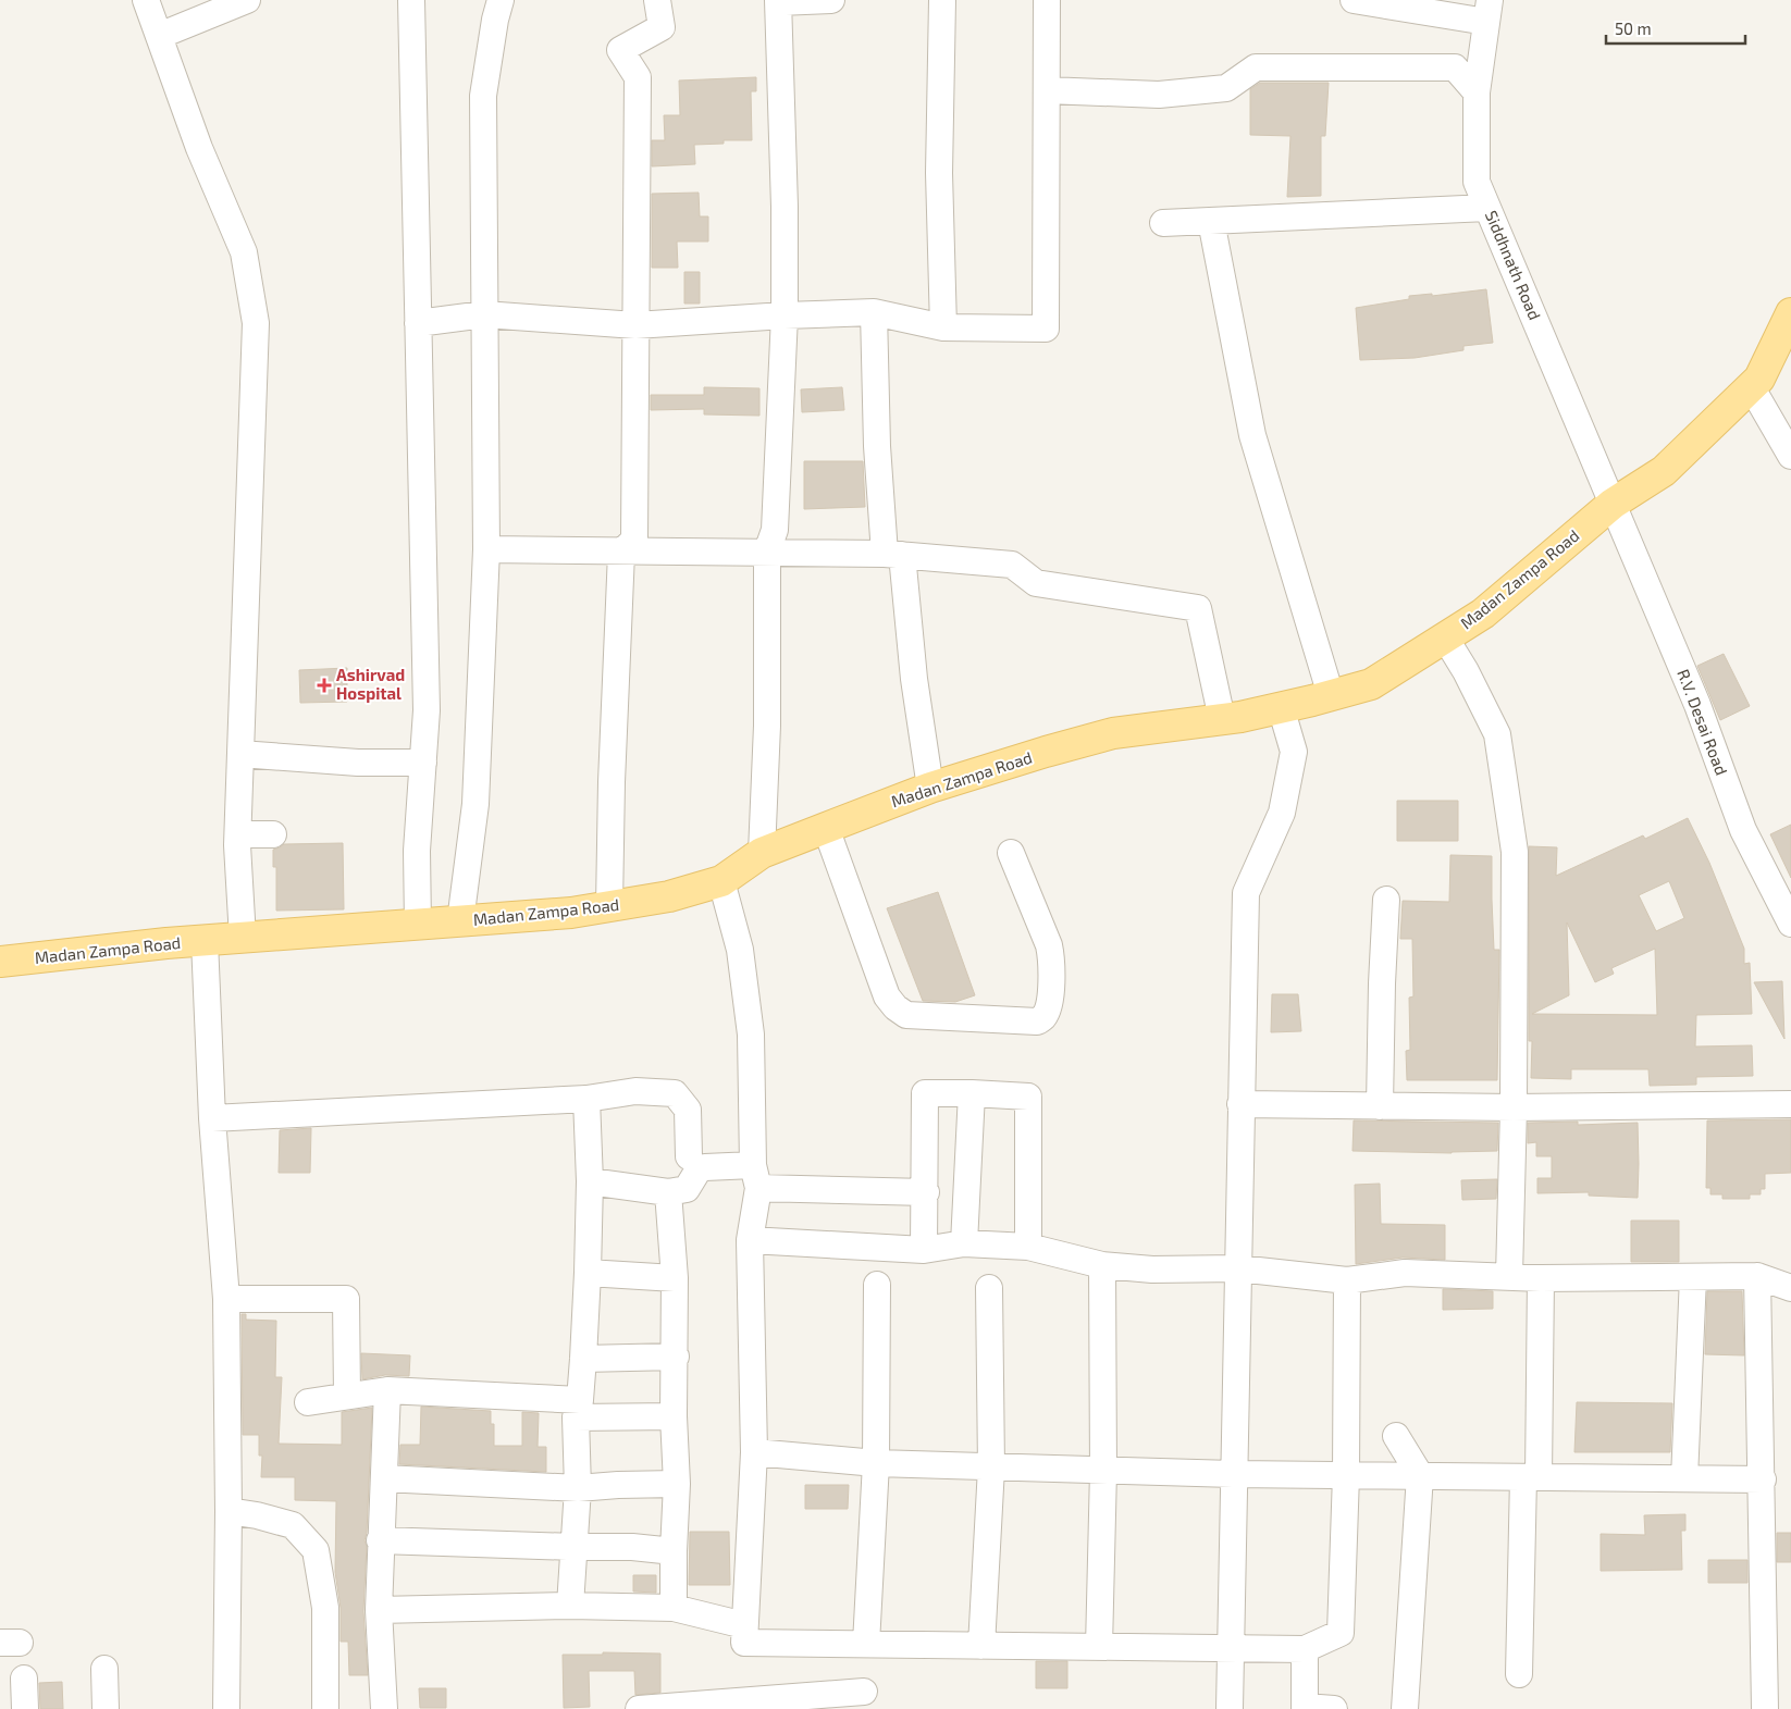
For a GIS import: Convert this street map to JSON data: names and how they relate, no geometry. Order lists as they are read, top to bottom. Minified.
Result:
{"streets":{"main road":["Madan Zampa Road"],"street":["Siddhnath Road","R.V. Desai Road"]},"crossings":[["Siddhnath Road","Madan Zampa Road"],["Siddhnath Road","R.V. Desai Road"],["Madan Zampa Road","R.V. Desai Road"]],"places":{"health":["Ashirvad Hospital"]},"scale_bar":"50 m"}
